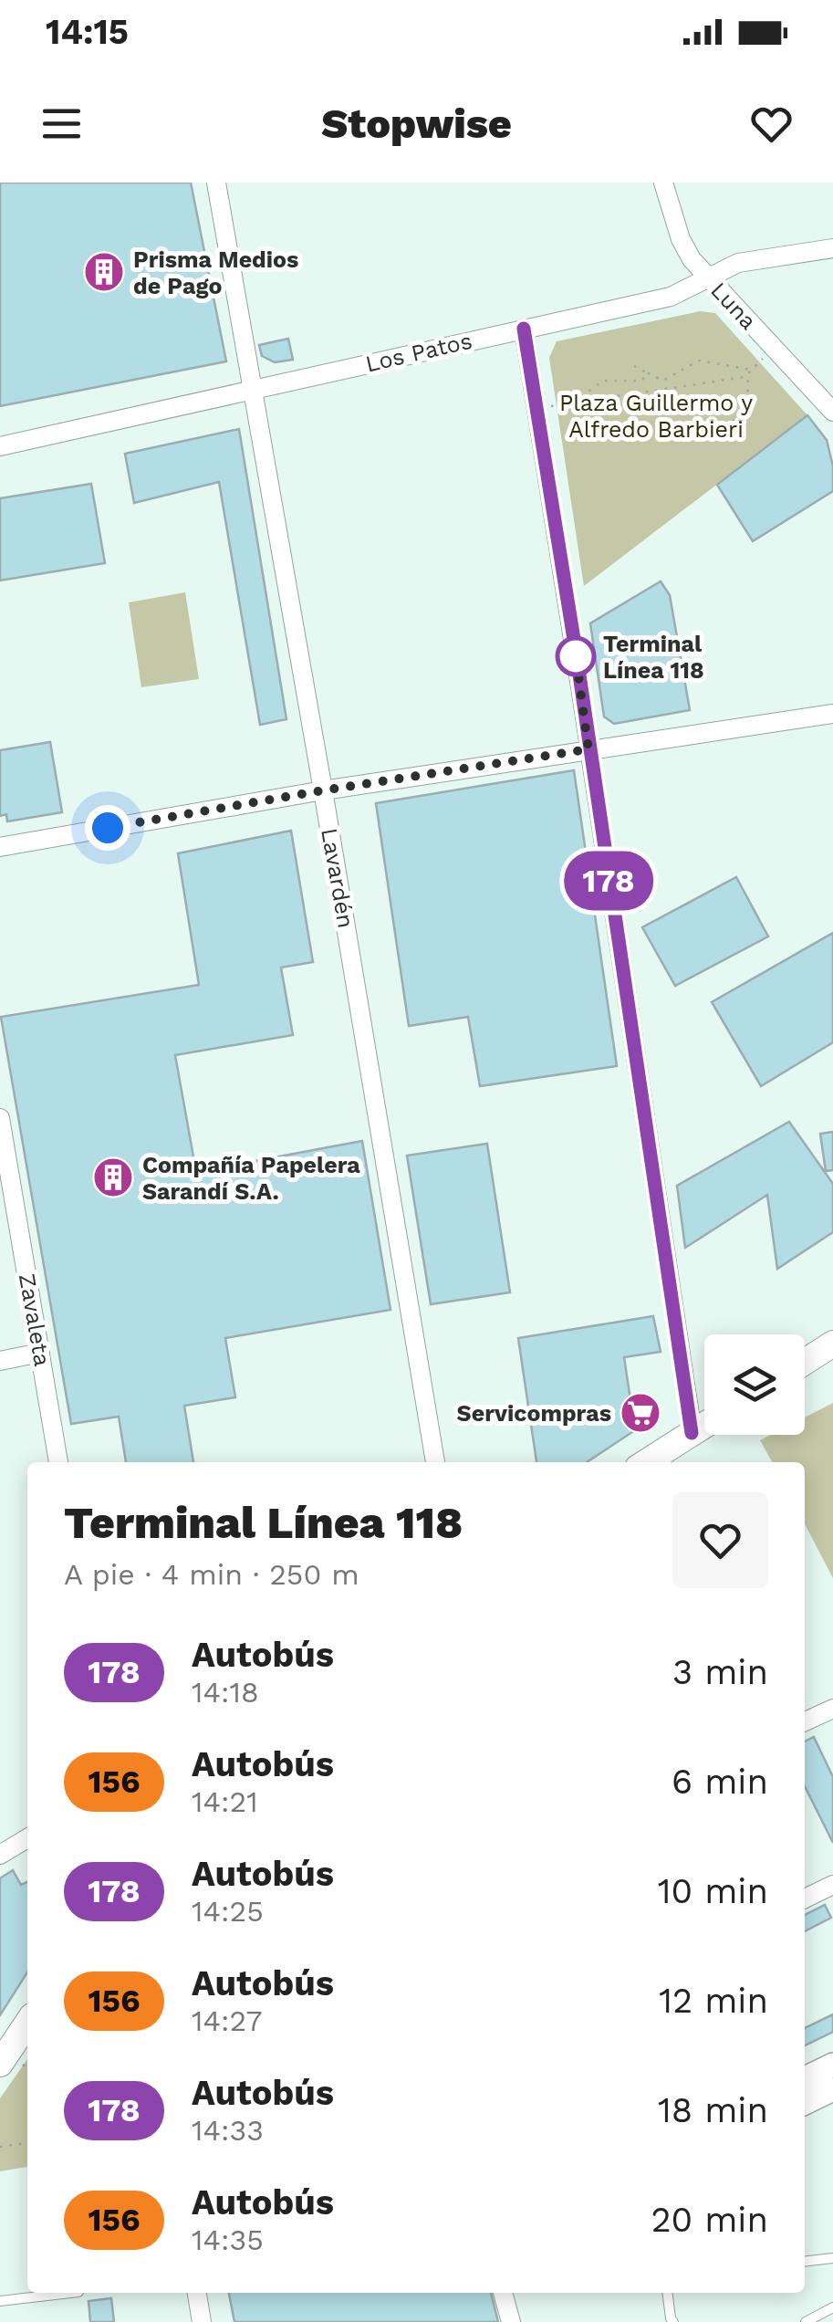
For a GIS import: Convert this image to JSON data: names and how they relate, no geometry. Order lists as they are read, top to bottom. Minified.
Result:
{"streets":{"street":["Luna","Los Patos","Lavardén","Zavaleta"]},"crossings":[["Luna","Los Patos"],["Los Patos","Lavardén"]],"parks":["Plaza Guillermo y Alfredo Barbieri"],"places":{"building":["Prisma Medios de Pago","Compañía Papelera Sarandí S.A."],"other":["Terminal Línea 118"],"supermarket":["Servicompras"]},"lines":["bus line 178"],"page":{"status":"14:15","header":"Stopwise","on_map":"178","heading":["Terminal Línea 118","A pie · 4 min · 250 m"],"list":[{"mark":"178","name":"Autobús","note":"14:18","value":"3 min"},{"mark":"156","name":"Autobús","note":"14:21","value":"6 min"},{"mark":"178","name":"Autobús","note":"14:25","value":"10 min"},{"mark":"156","name":"Autobús","note":"14:27","value":"12 min"},{"mark":"178","name":"Autobús","note":"14:33","value":"18 min"},{"mark":"156","name":"Autobús","note":"14:35","value":"20 min"}]}}
